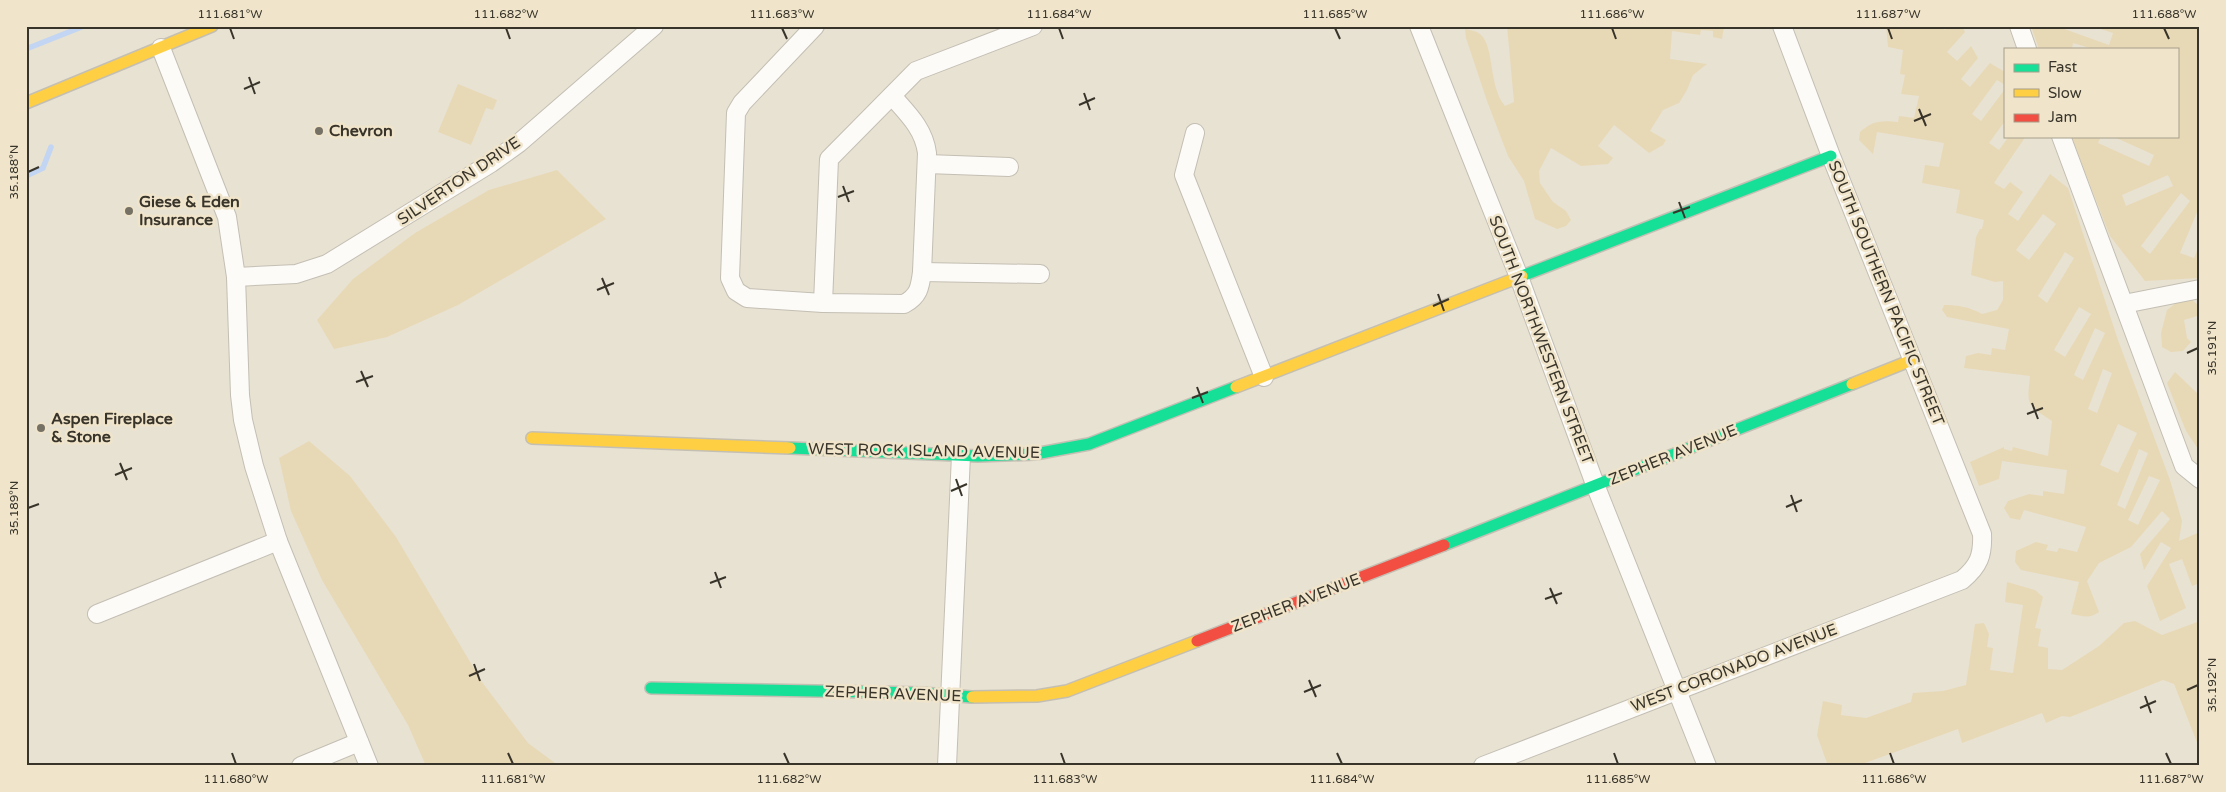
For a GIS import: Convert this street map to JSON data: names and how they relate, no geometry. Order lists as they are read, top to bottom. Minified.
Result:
{"streets":{"street":["SILVERTON DRIVE","SOUTH SOUTHERN PACIFIC STREET","SOUTH NORTHWESTERN STREET","WEST ROCK ISLAND AVENUE","ZEPHER AVENUE","WEST CORONADO AVENUE"]},"crossings":[["SOUTH SOUTHERN PACIFIC STREET","WEST ROCK ISLAND AVENUE"],["SOUTH SOUTHERN PACIFIC STREET","ZEPHER AVENUE"],["SOUTH SOUTHERN PACIFIC STREET","WEST CORONADO AVENUE"],["SOUTH NORTHWESTERN STREET","WEST ROCK ISLAND AVENUE"],["SOUTH NORTHWESTERN STREET","ZEPHER AVENUE"],["SOUTH NORTHWESTERN STREET","WEST CORONADO AVENUE"]],"places":["Chevron","Giese & Eden Insurance","Aspen Fireplace & Stone"],"legend":["Fast","Slow","Jam"],"coordinates":["111.681°W","111.682°W","111.683°W","111.684°W","111.685°W","111.686°W","111.687°W","111.688°W","35.188°N","35.191°N","35.189°N","35.192°N","111.680°W"]}
